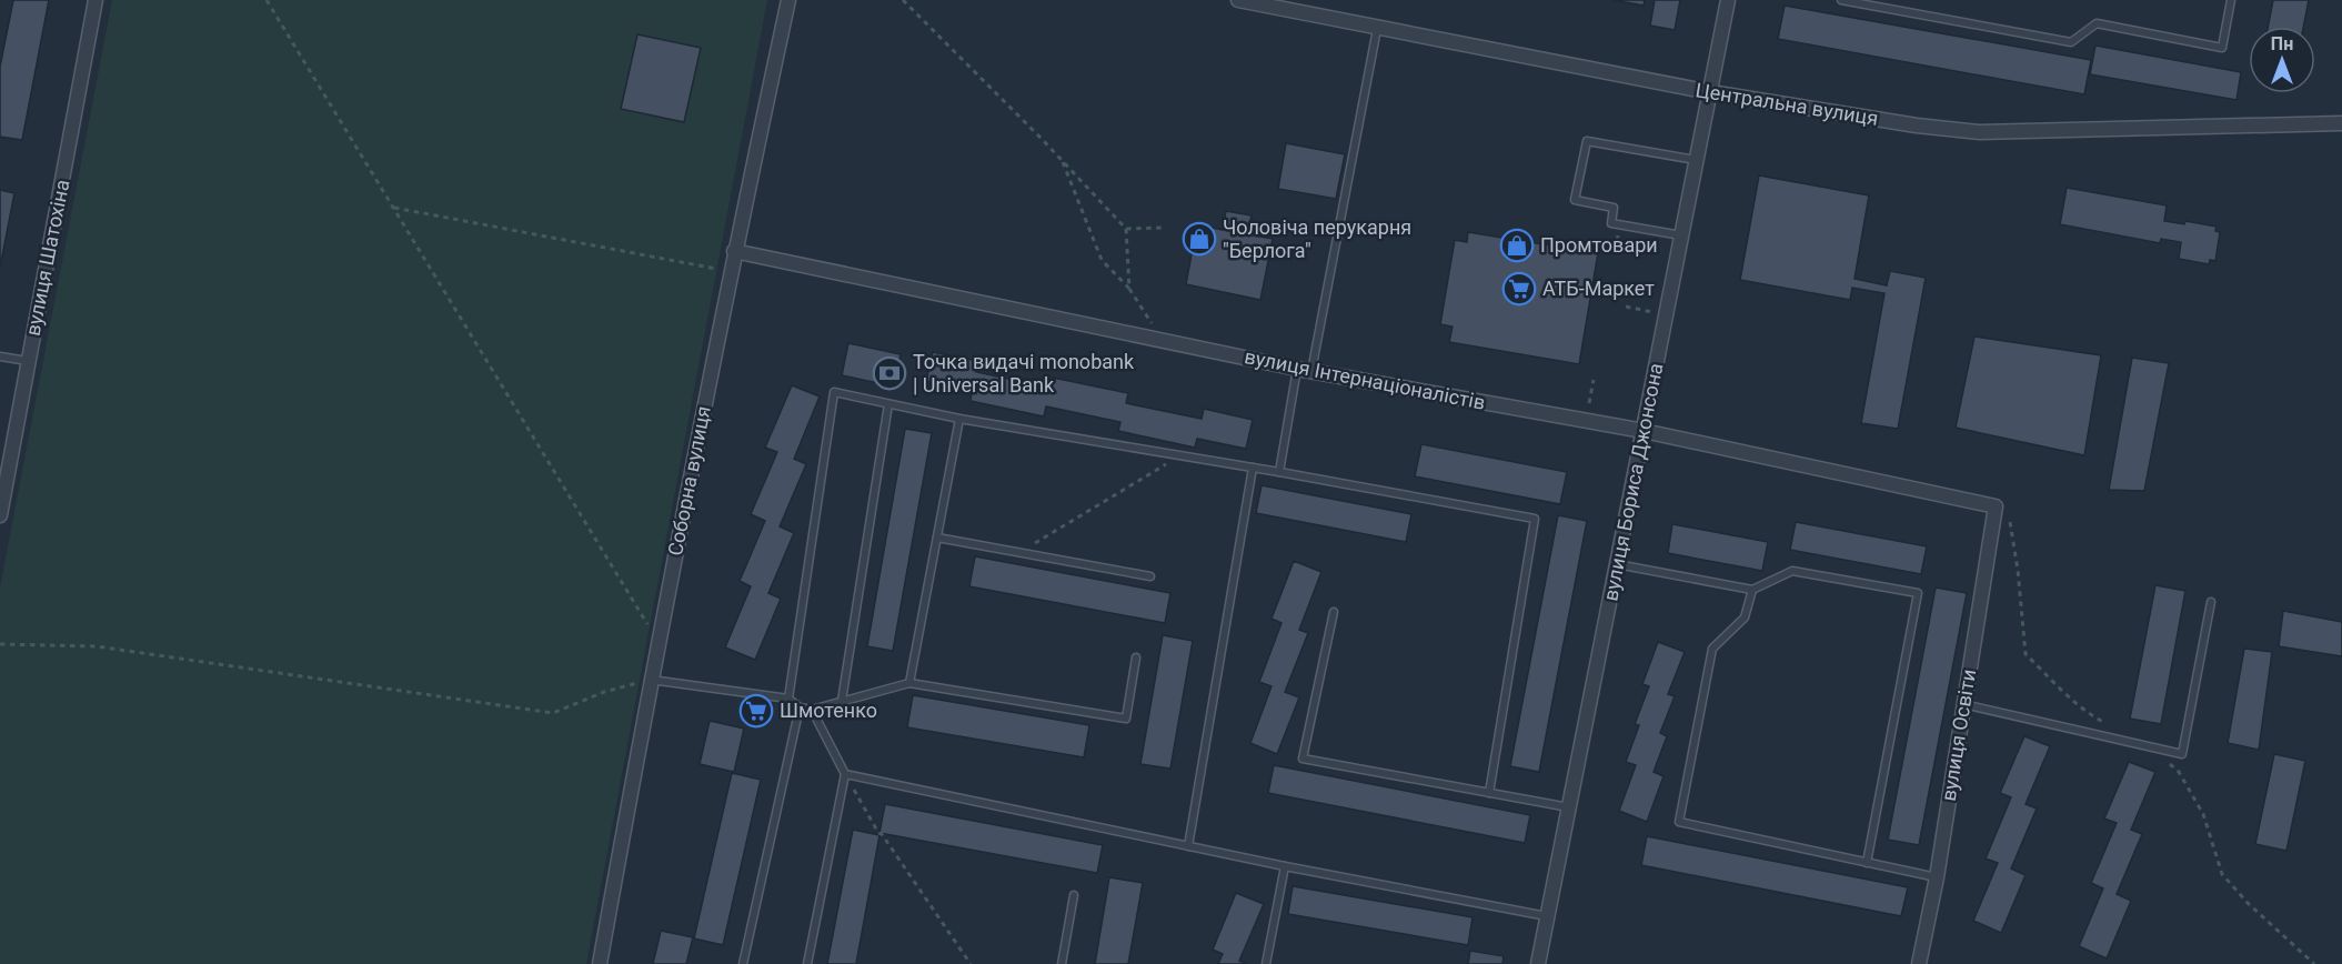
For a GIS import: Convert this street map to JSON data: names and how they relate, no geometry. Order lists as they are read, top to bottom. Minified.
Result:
{"streets":{"street":["Центральна вулиця","вулиця Шатохіна","вулиця Інтернаціоналістів","Соборна вулиця","вулиця Бориса Джонсона","вулиця Освіти"]},"crossings":[["Центральна вулиця","вулиця Бориса Джонсона"],["вулиця Інтернаціоналістів","Соборна вулиця"],["вулиця Інтернаціоналістів","вулиця Бориса Джонсона"],["вулиця Інтернаціоналістів","вулиця Освіти"]],"places":{"shop":["Чоловіча перукарня \"Берлога\"","Промтовари"],"supermarket":["АТБ-Маркет","Шмотенко"],"bank":["Точка видачі monobank | Universal Bank"]},"north":"top"}
